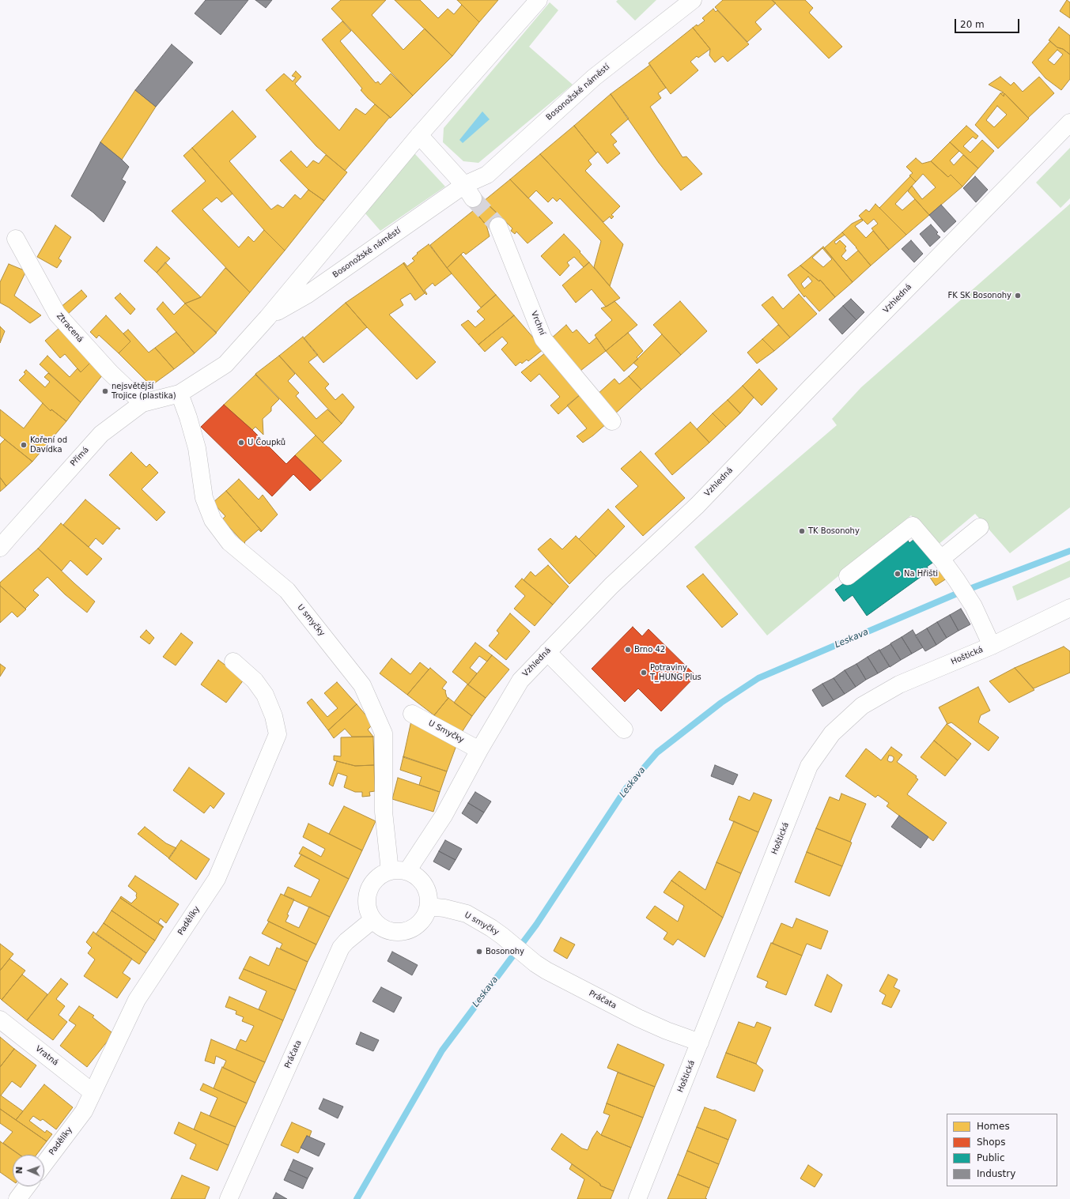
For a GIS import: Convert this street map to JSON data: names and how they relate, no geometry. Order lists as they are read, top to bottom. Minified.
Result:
{"streets":{"street":["Bosonožské náměstí","Vzhledná","Vrchní","Ztracená","Přímá","U smyčky","Hoštická","U Smyčky","Padělíky","Práčata","Vratná"]},"crossings":[["Bosonožské náměstí","Přímá"],["Bosonožské náměstí","U smyčky"],["Vzhledná","U smyčky"],["Vzhledná","U Smyčky"],["Vzhledná","Práčata"],["Ztracená","Přímá"],["Přímá","U smyčky"],["U smyčky","Práčata"],["Hoštická","Práčata"],["Padělíky","Vratná"]],"water":["Leskava"],"places":["FK SK Bosonohy","nejsvětější Trojice (plastika)","U Čoupků","Koření od Davídka","TK Bosonohy","Na Hřišti","Brno 42","Potraviny T_HUNG Plus","Bosonohy"],"legend":["Homes","Shops","Public","Industry"],"scale_bar":"20 m","north":"left"}
